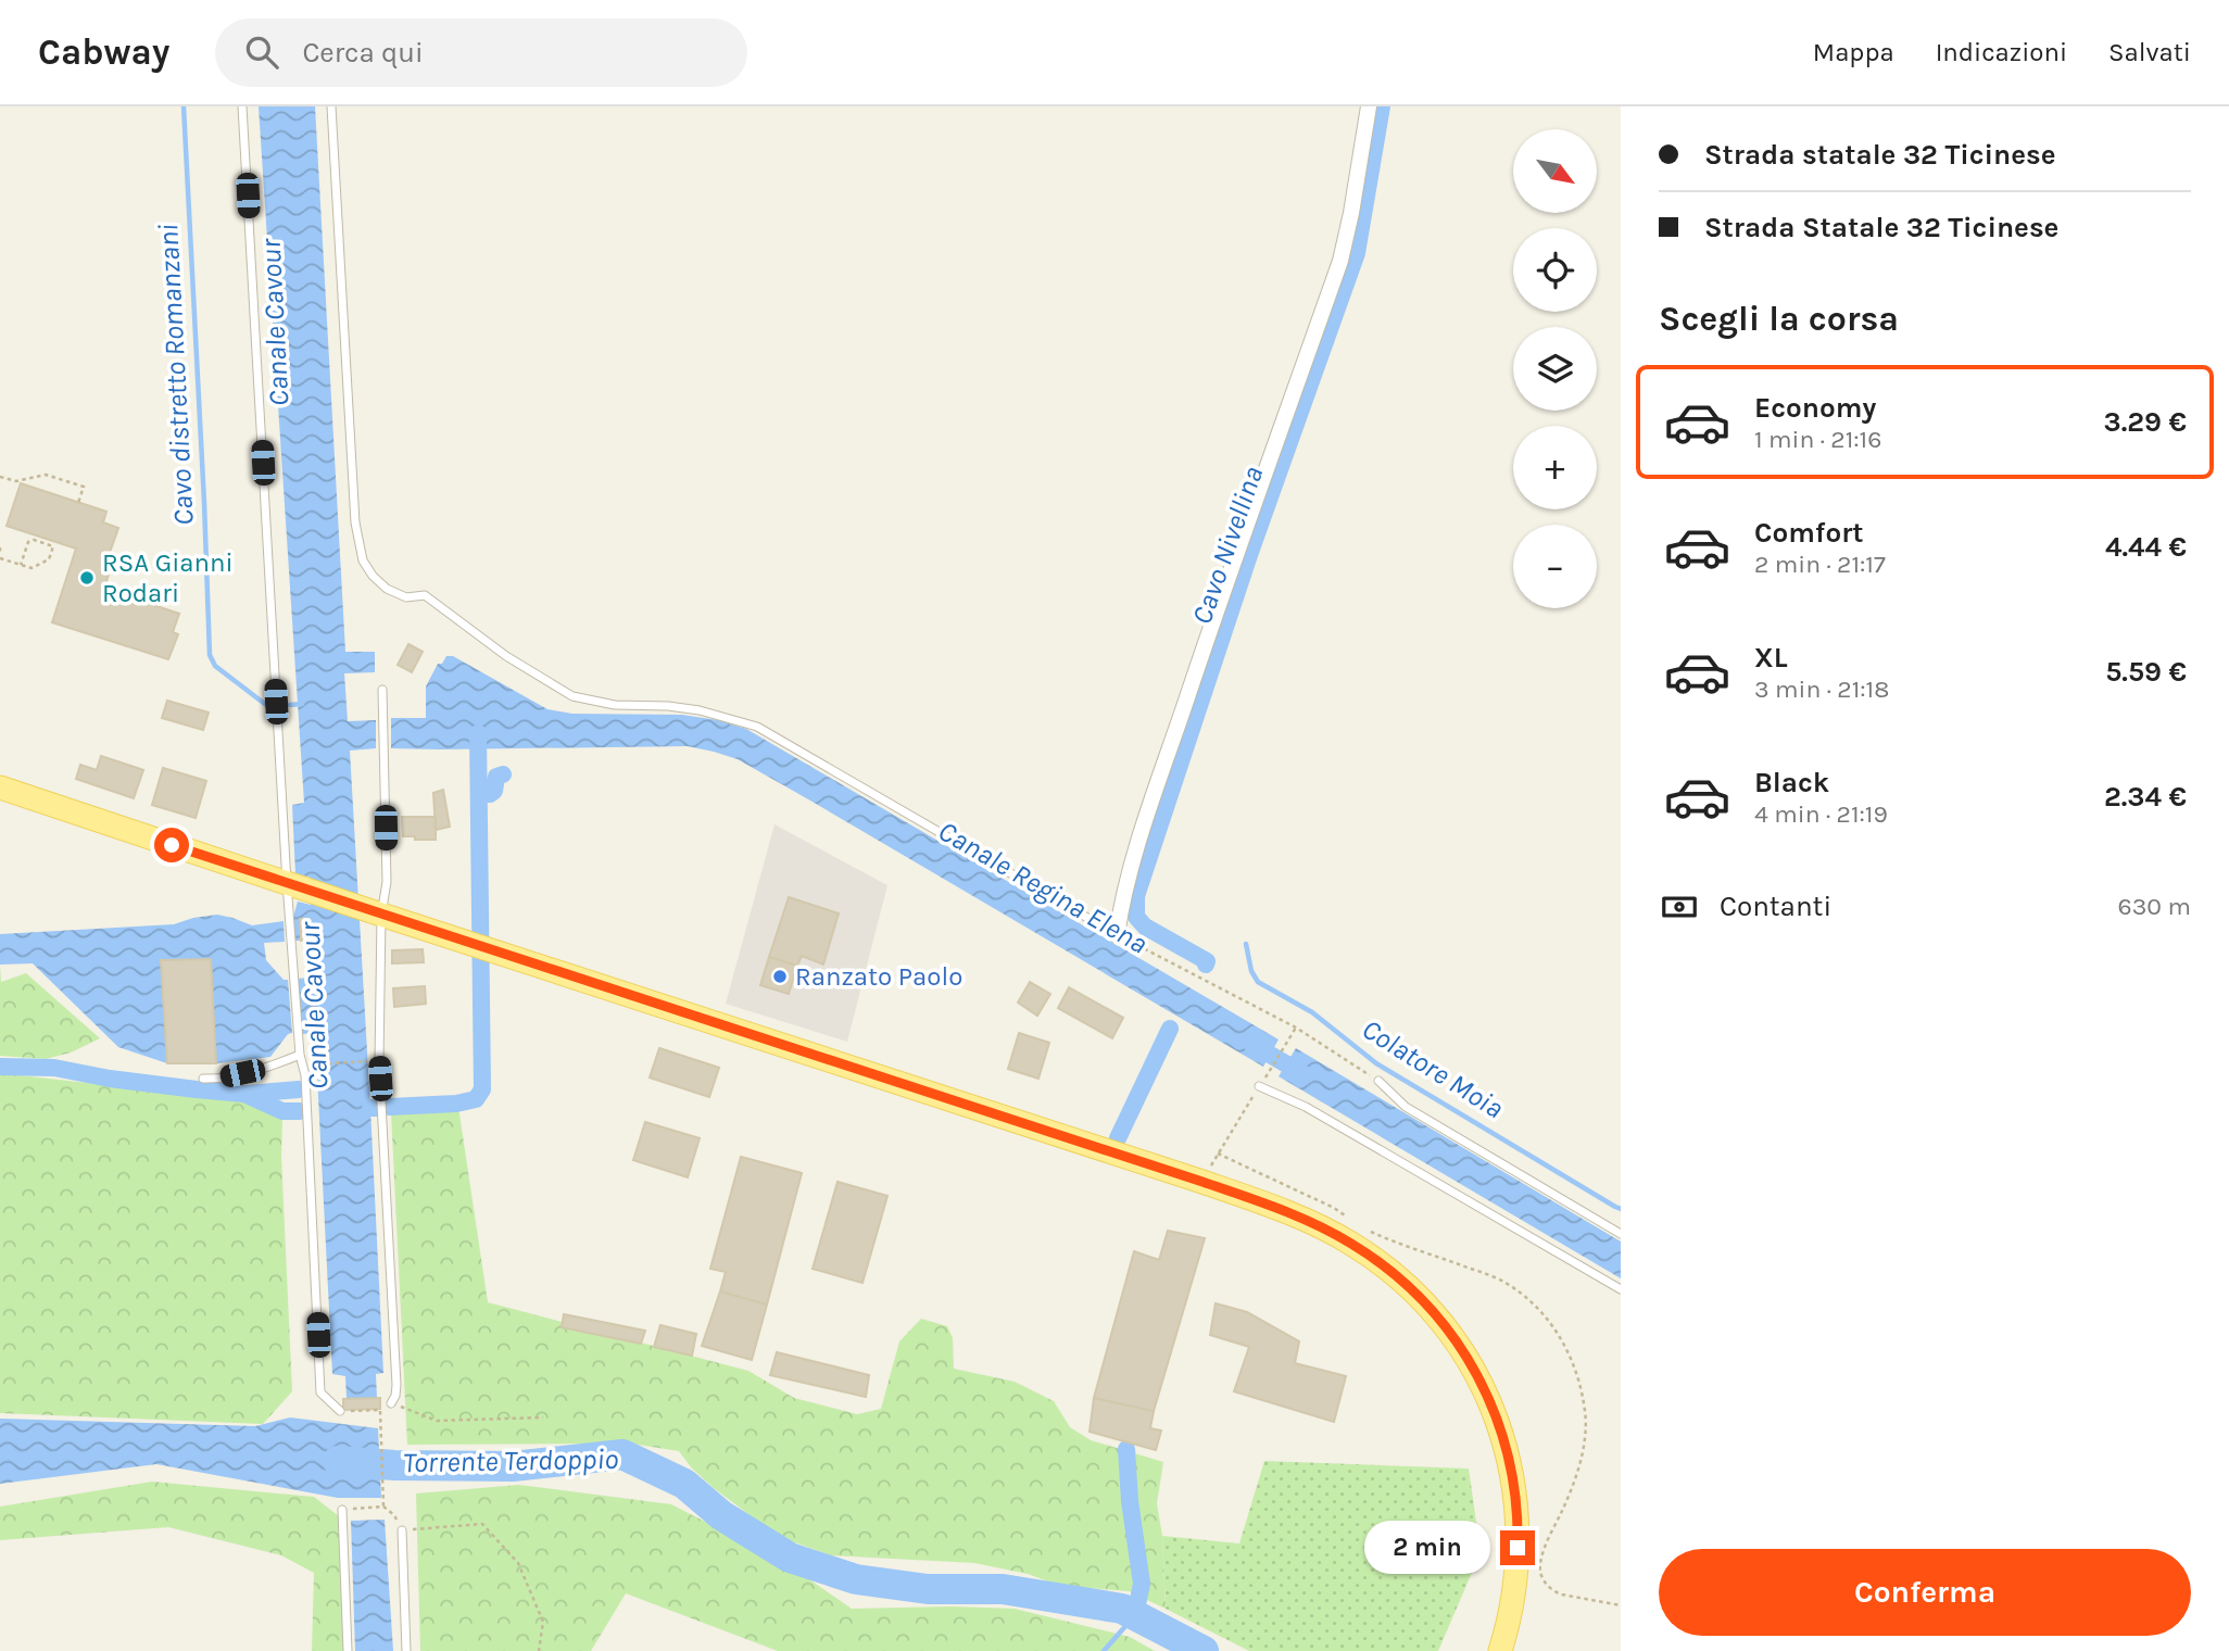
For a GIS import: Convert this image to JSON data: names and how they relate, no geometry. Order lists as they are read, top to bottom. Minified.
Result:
{"water":["Canale Cavour","Cavo distretto Romanzani","Cavo Nivellina","Canale Regina Elena","Colatore Moia","Torrente Terdoppio"],"places":["RSA Gianni Rodari","Ranzato Paolo"],"north":"bottom right","page":{"header":"Cabway","search":"Cerca qui","nav":["Mappa","Indicazioni","Salvati"],"banner":["Strada statale 32 Ticinese","Strada Statale 32 Ticinese"],"map_buttons":["+","−"],"heading":"Scegli la corsa","list":[{"name":"Economy","note":"1 min · 21:16","value":"3.29 €"},{"name":"Comfort","note":"2 min · 21:17","value":"4.44 €"},{"name":"XL","note":"3 min · 21:18","value":"5.59 €"},{"name":"Black","note":"4 min · 21:19","value":"2.34 €"}],"pay":["Contanti","630 m"],"bubble":"2 min","buttons":"Conferma"}}
